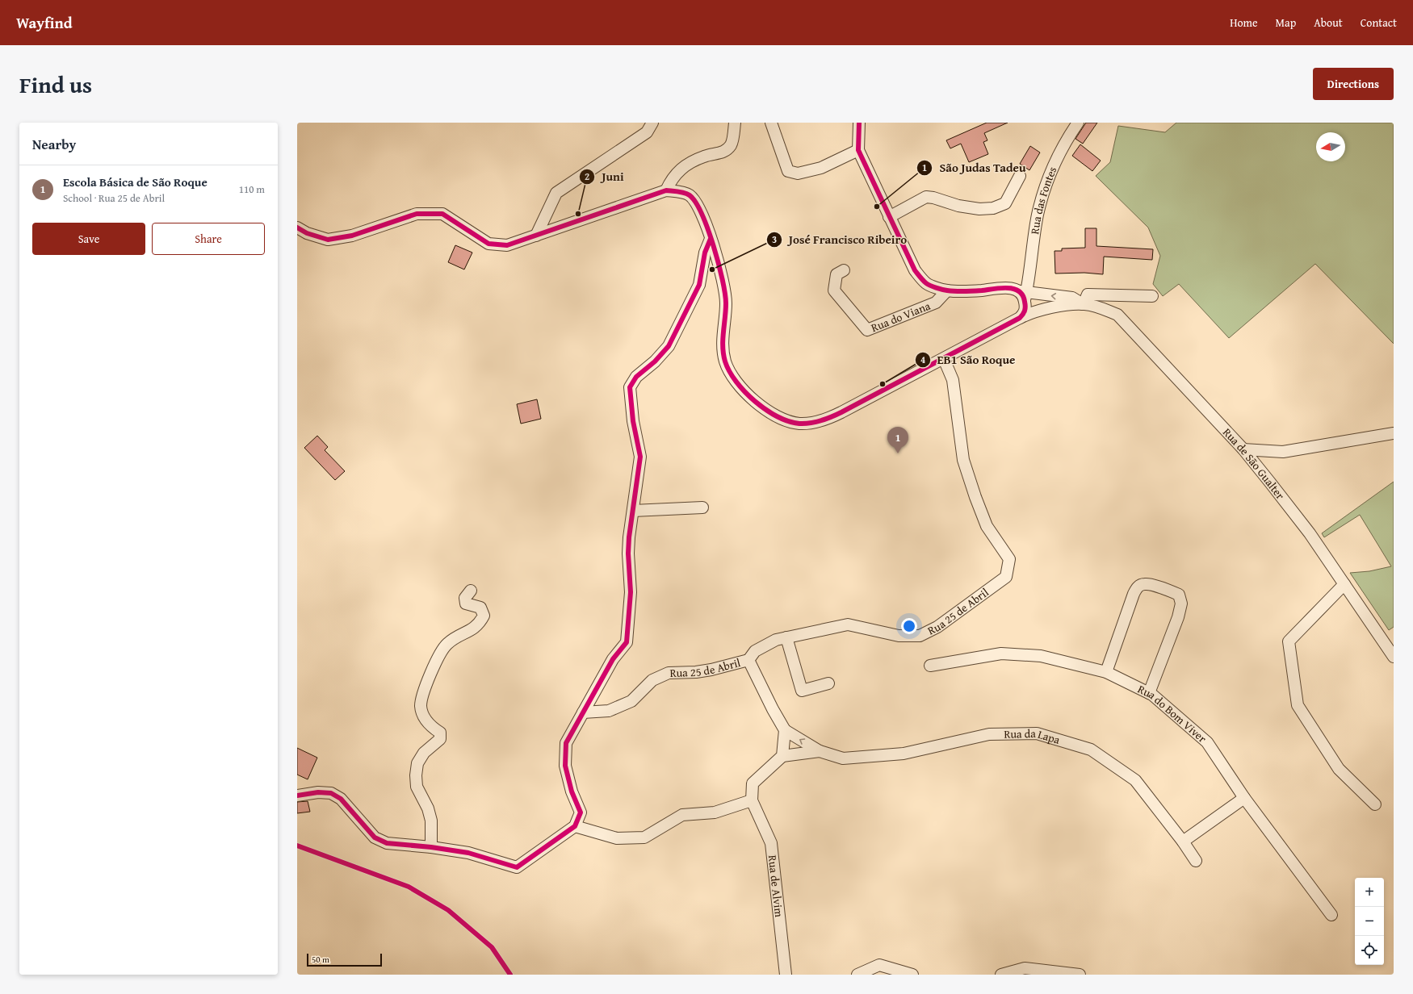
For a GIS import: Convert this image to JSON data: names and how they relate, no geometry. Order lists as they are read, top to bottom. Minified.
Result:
{"streets":{"street":["Rua das Fontes","Rua do Viana","Rua de São Gualter","Rua 25 de Abril","Rua do Bom Viver","Rua da Lapa","Rua de Alvim"]},"crossings":[["Rua das Fontes","Rua de São Gualter"]],"places":["São Judas Tadeu","Juni","José Francisco Ribeiro","EB1 São Roque"],"scale_bar":"50 m","north":"left","page":{"header":"Wayfind","nav":["Home","Map","About","Contact"],"title":"Find us","buttons":["Directions",["Save","Share"]],"heading":"Nearby","list":[{"mark":"1","name":"Escola Básica de São Roque","note":"School · Rua 25 de Abril","value":"110 m"}],"pins":"1","map_buttons":["+","−"],"scale":"50 m"}}
